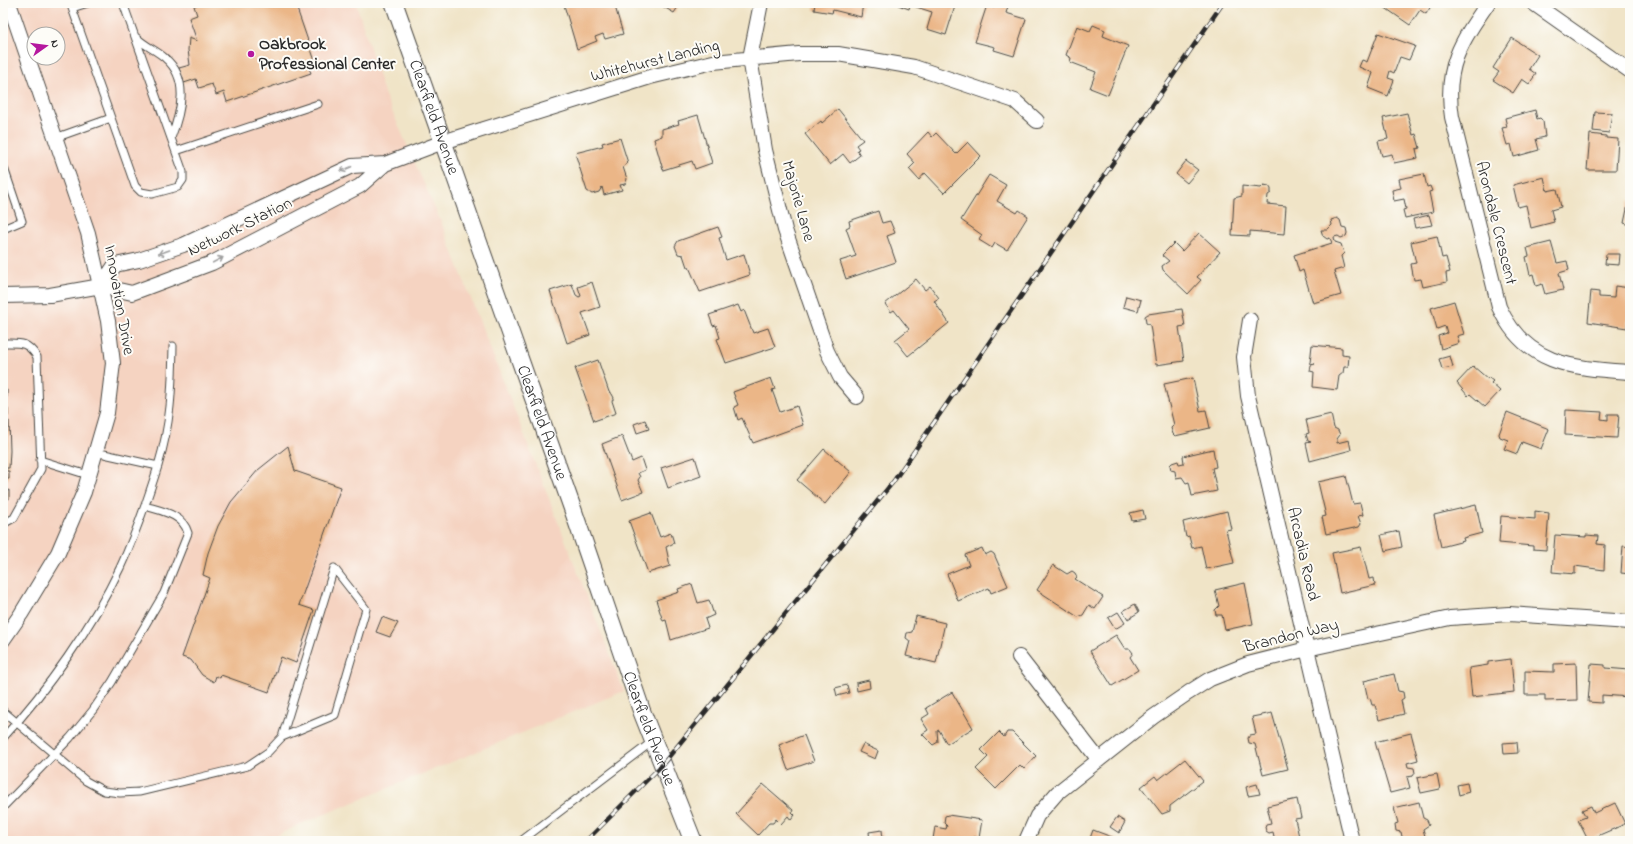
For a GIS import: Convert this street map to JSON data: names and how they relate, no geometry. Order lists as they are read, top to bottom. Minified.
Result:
{"streets":{"street":["Whitehurst Landing","Clearfield Avenue","Majorie Lane","Arondale Crescent","Network Station","Innovation Drive","Arcadia Road","Brandon Way"]},"crossings":[["Whitehurst Landing","Clearfield Avenue"],["Whitehurst Landing","Majorie Lane"],["Whitehurst Landing","Network Station"],["Clearfield Avenue","Network Station"],["Network Station","Innovation Drive"],["Arcadia Road","Brandon Way"]],"places":["Oakbrook Professional Center"],"north":"right"}
